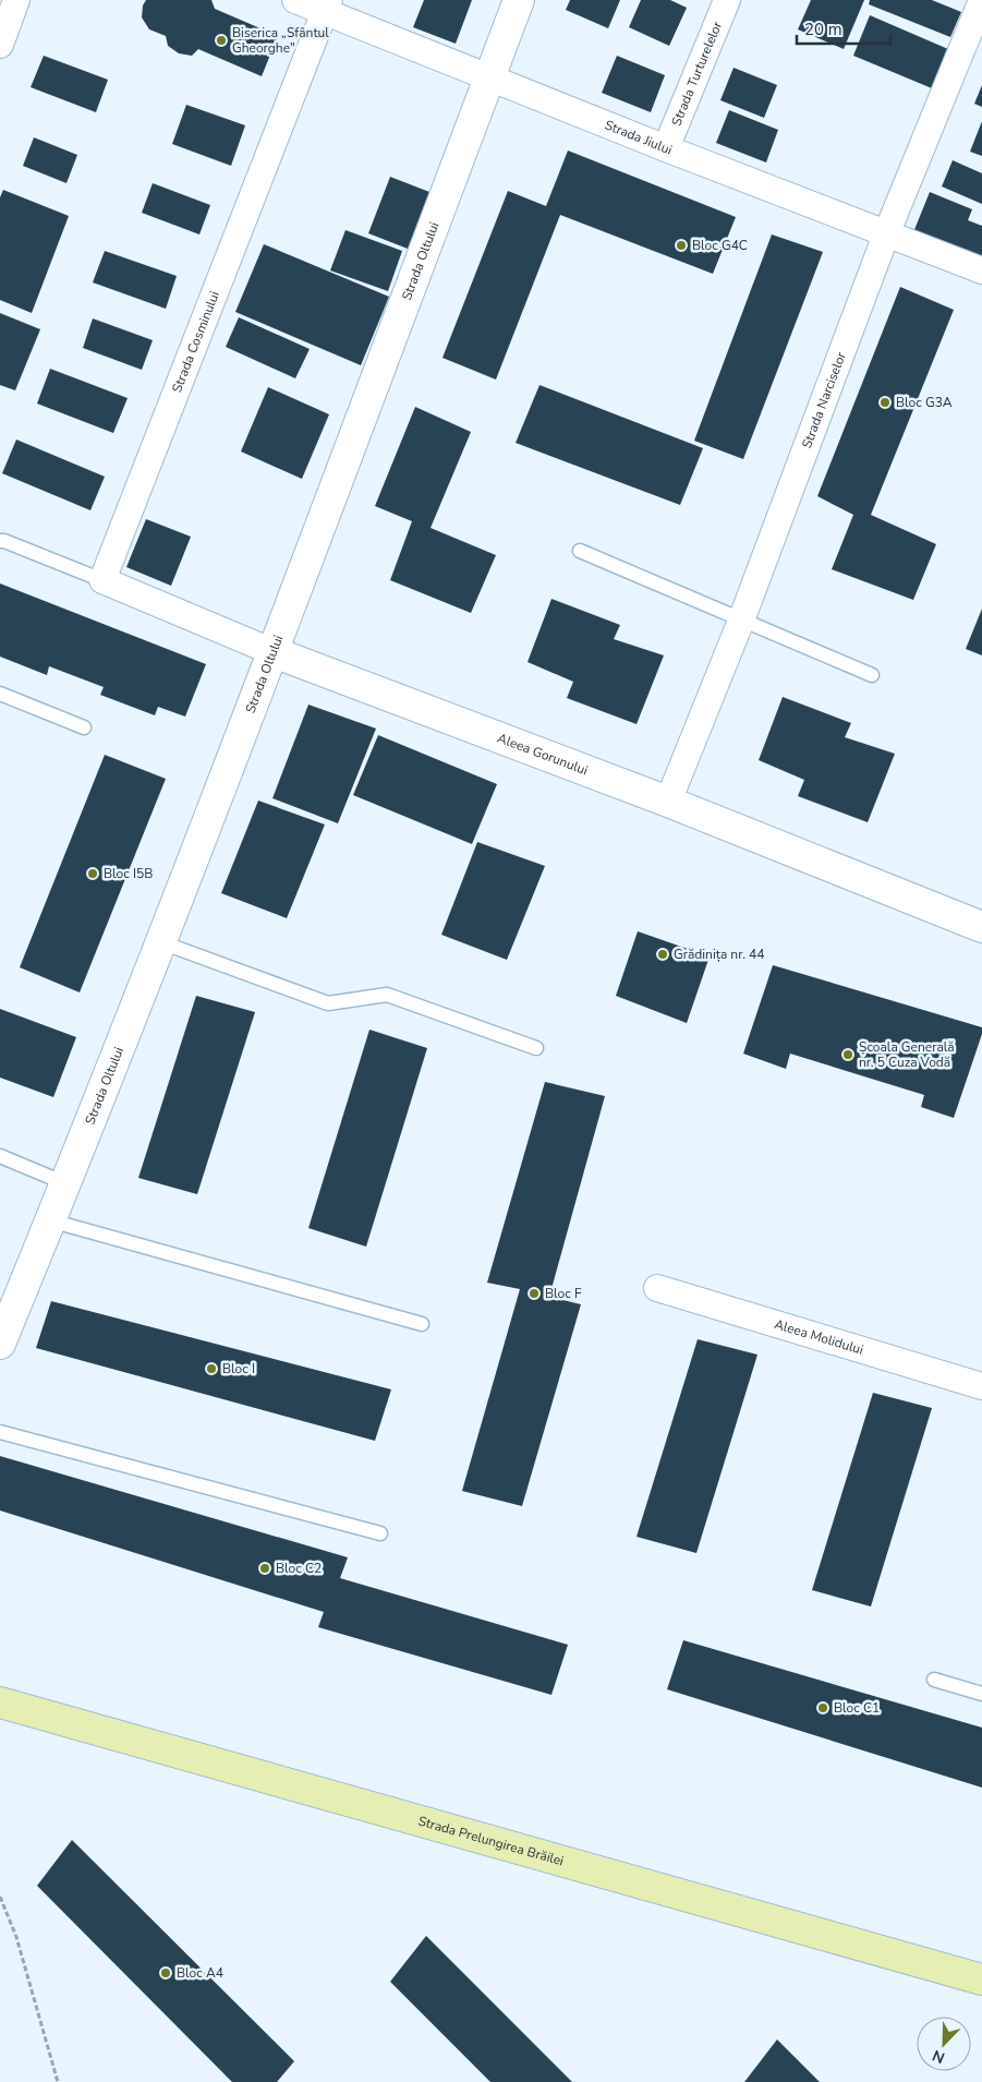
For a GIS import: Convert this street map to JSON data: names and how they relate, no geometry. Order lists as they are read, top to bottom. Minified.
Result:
{"streets":{"main road":["Strada Prelungirea Brăilei"],"street":["Strada Turturelelor","Strada Jiului","Strada Oltului","Strada Cosminului","Strada Narciselor","Aleea Gorunului","Aleea Molidului"]},"crossings":[["Strada Turturelelor","Strada Jiului"],["Strada Jiului","Strada Oltului"],["Strada Jiului","Strada Cosminului"],["Strada Jiului","Strada Narciselor"],["Strada Oltului","Aleea Gorunului"],["Strada Cosminului","Aleea Gorunului"],["Strada Narciselor","Aleea Gorunului"]],"places":["Biserica „Sfântul Gheorghe\"","Bloc G4C","Bloc G3A","Bloc I5B","Grădinița nr. 44","Școala Generală nr. 5 Cuza Vodă","Bloc F","Bloc I","Bloc C2","Bloc C1","Bloc A4"],"scale_bar":"20 m","north":"bottom left"}
